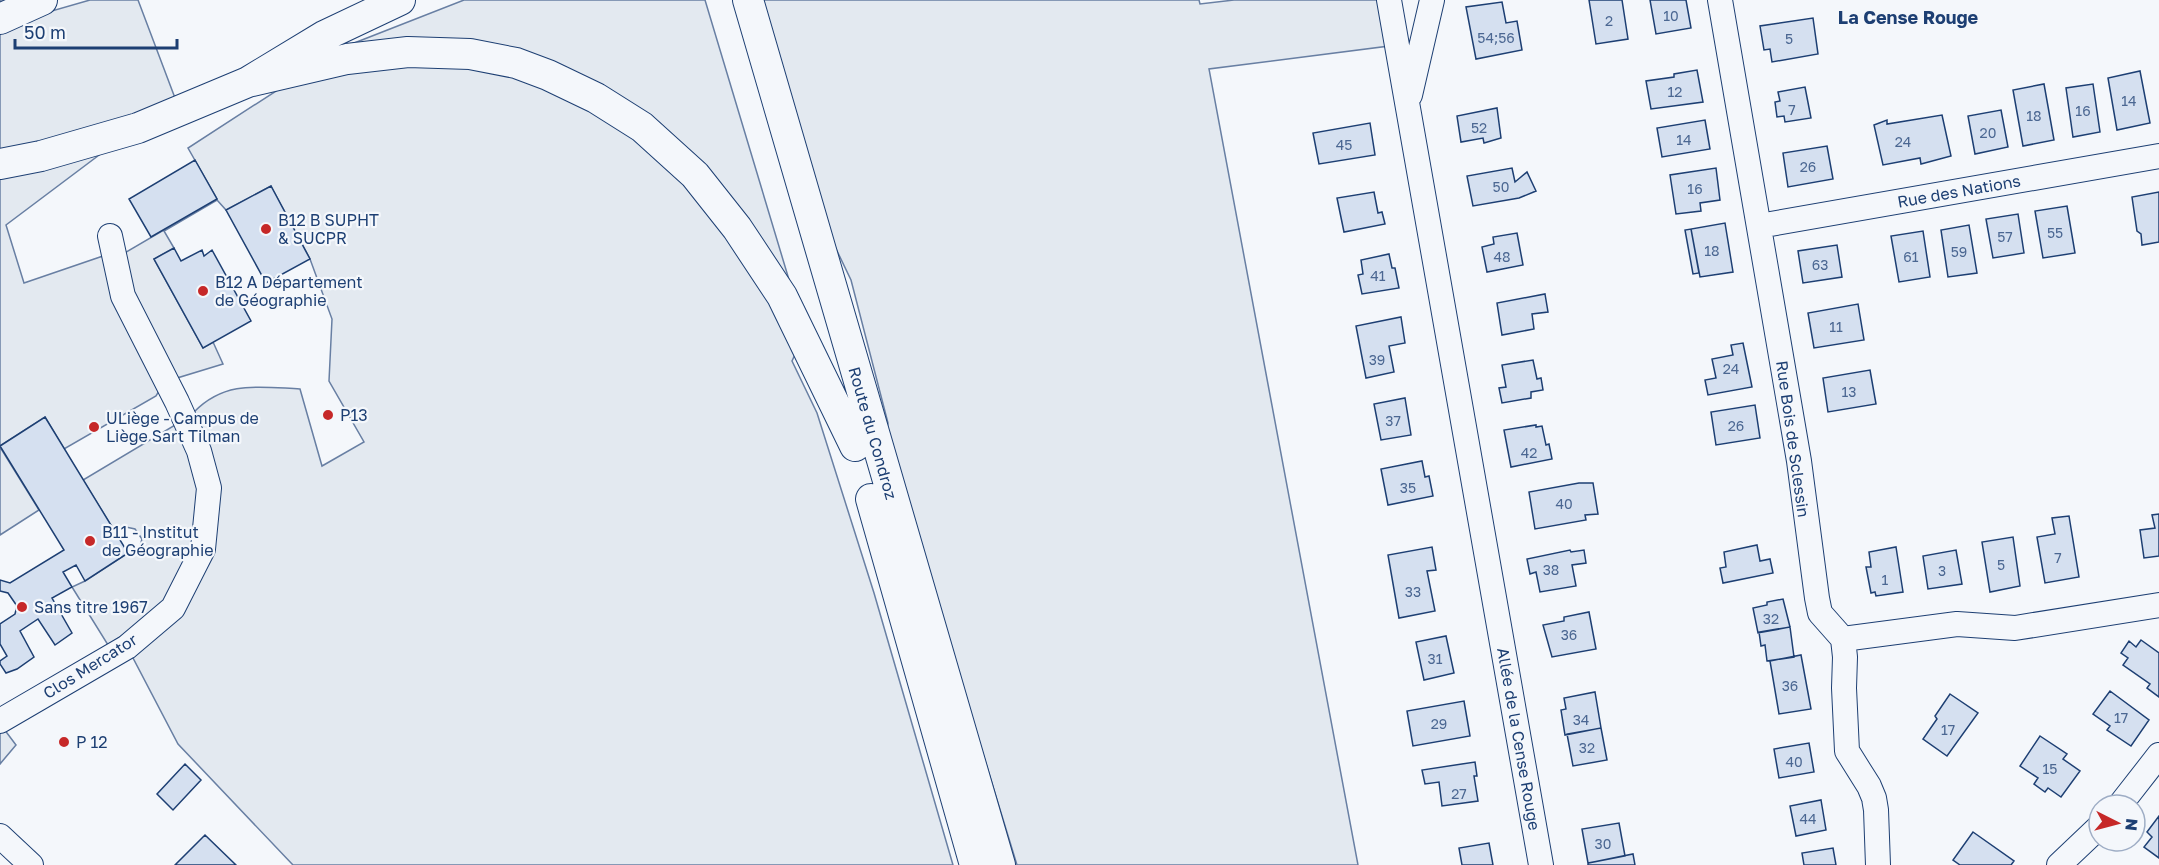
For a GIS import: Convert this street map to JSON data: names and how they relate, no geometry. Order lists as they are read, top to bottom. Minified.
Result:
{"streets":{"main road":["Route du Condroz"],"street":["Rue des Nations","Rue Bois de Sclessin","Clos Mercator","Allée de la Cense Rouge"]},"crossings":[["Rue des Nations","Rue Bois de Sclessin"]],"districts":["La Cense Rouge"],"places":["B12 B SUPHT & SUCPR","B12 A Département de Géographie","P13","ULiège - Campus de Liège Sart Tilman","B11 - Institut de Géographie","Sans titre 1967","P 12"],"house_numbers":["10","2","54;56","5","12","14","7","16","18","52","20","14","24","45","26","50","16","55","57","18","59","48","61","63","41","11","39","24","13","37","26","42","35","40","7","5","38","3","1","33","32","36","31","36","17","34","29","17","32","40","15","27","44","30"],"scale_bar":"50 m","north":"right"}
